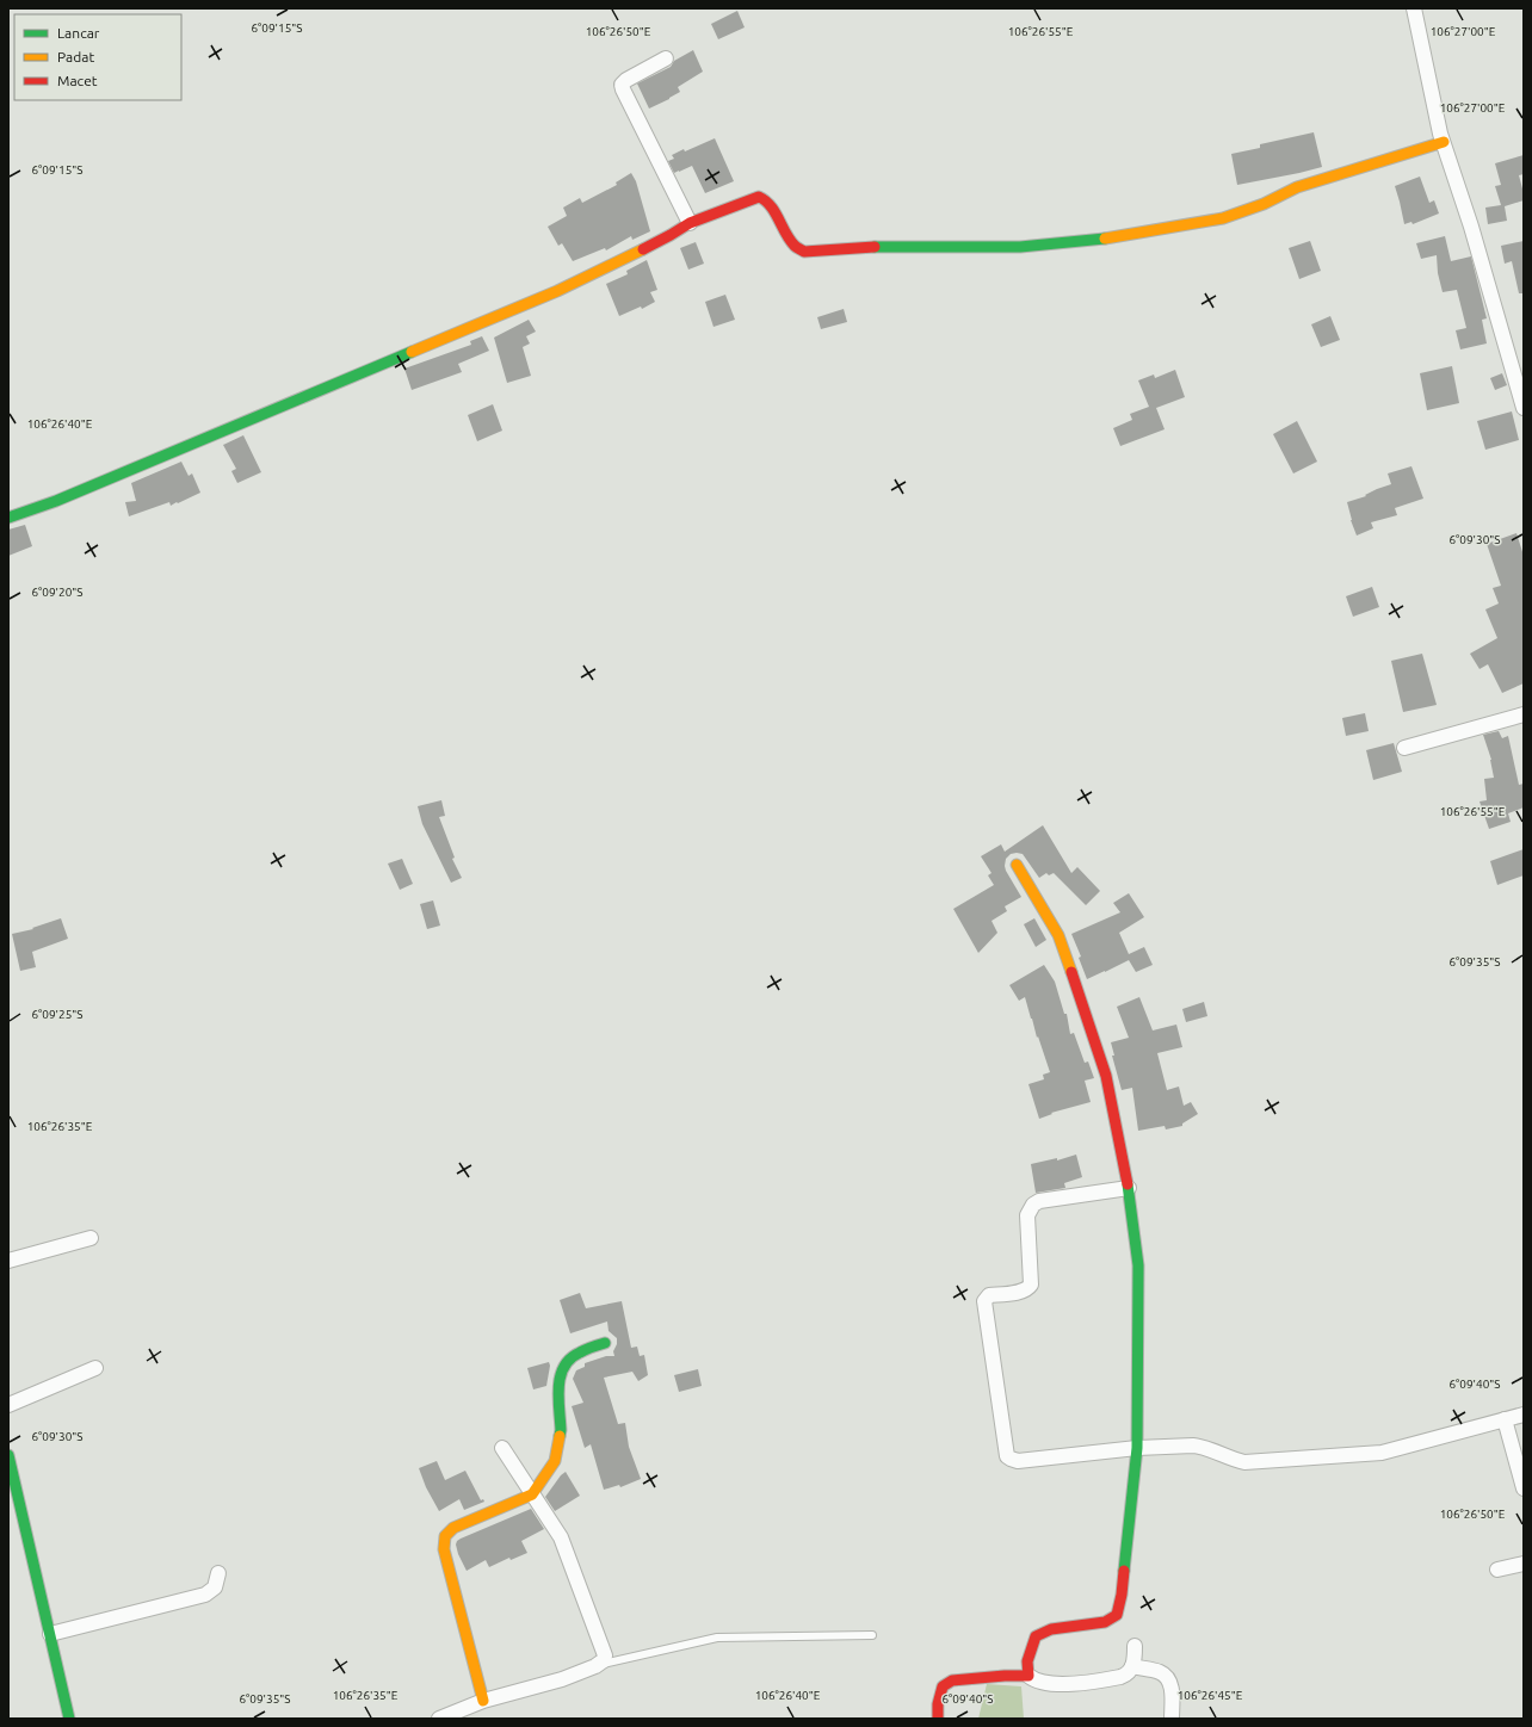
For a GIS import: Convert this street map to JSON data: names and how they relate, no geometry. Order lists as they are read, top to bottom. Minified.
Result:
{"legend":["Lancar","Padat","Macet"],"coordinates":["6°09'15\"S","106°26'50\"E","106°26'55\"E","106°27'00\"E","106°26'40\"E","6°09'30\"S","6°09'20\"S","6°09'35\"S","6°09'25\"S","106°26'35\"E","6°09'40\"S","106°26'45\"E"]}
